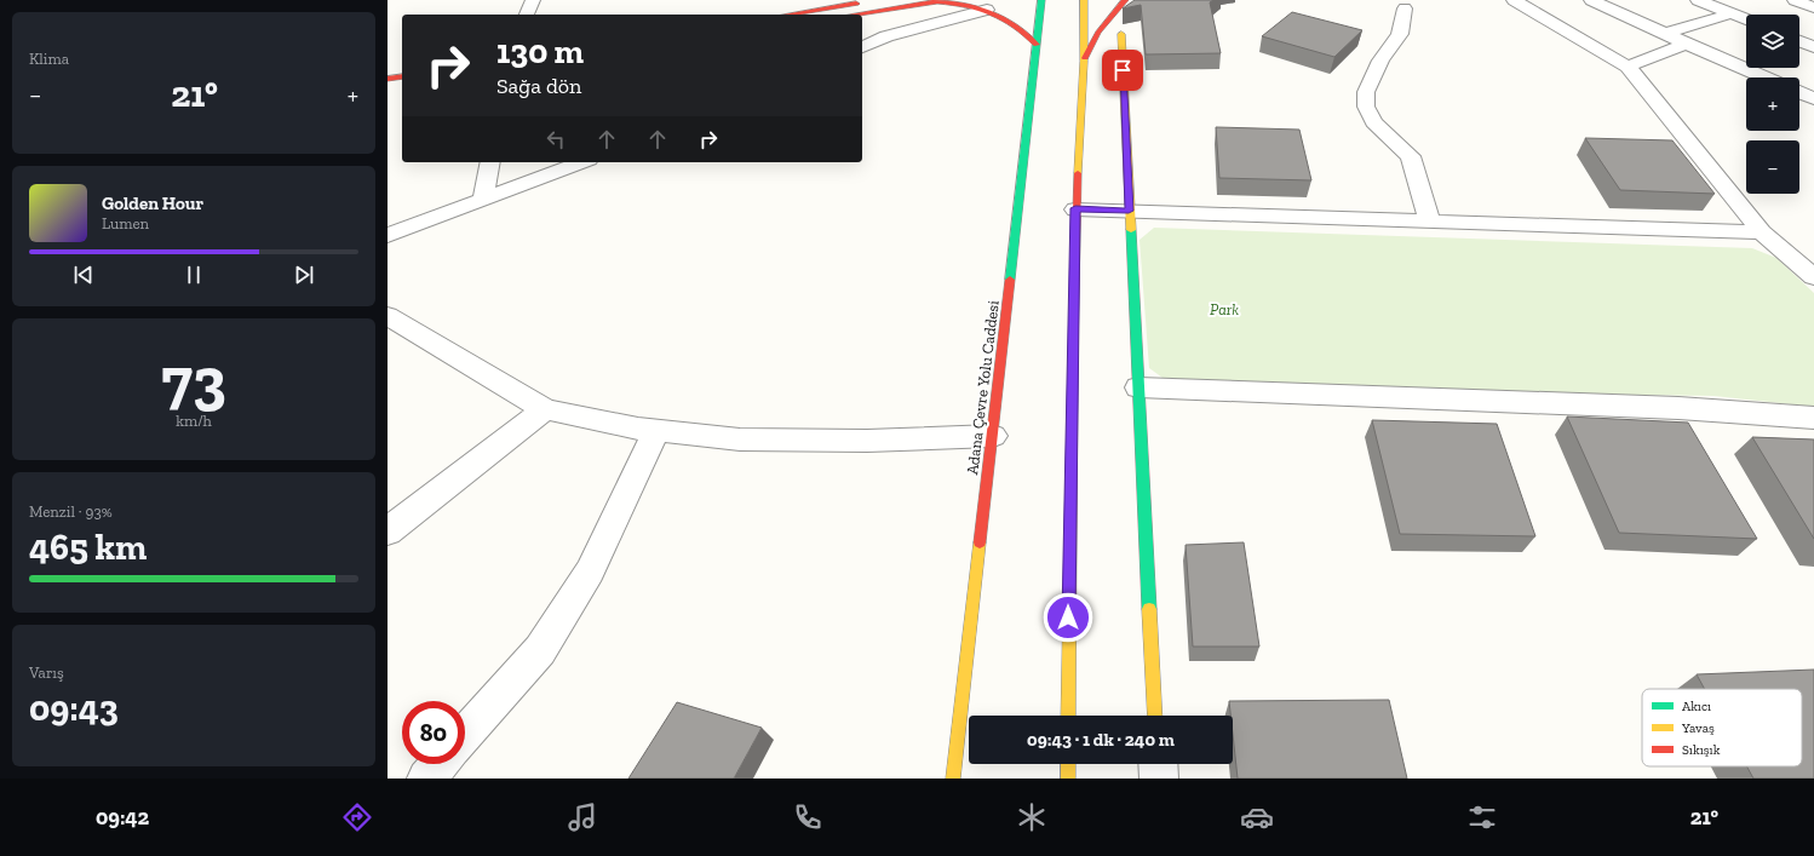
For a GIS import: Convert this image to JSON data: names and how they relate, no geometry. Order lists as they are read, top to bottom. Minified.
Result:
{"streets":{"main road":["Adana Çevre Yolu Caddesi"]},"parks":["Park"],"legend":["Akıcı","Yavaş","Sıkışık"],"page":{"tile":["Klima",["73","km/h"],["Menzil · 93%","465 km"],["Varış","09:43"]],"map_buttons":["+","−"],"turn":["130 m","Sağa dön"],"heat":["−","21°","+"],"song":["Golden Hour","Lumen"],"limit":"80","trip":"09:43 · 1 dk · 240 m","tabs":["09:42","21°"]}}
